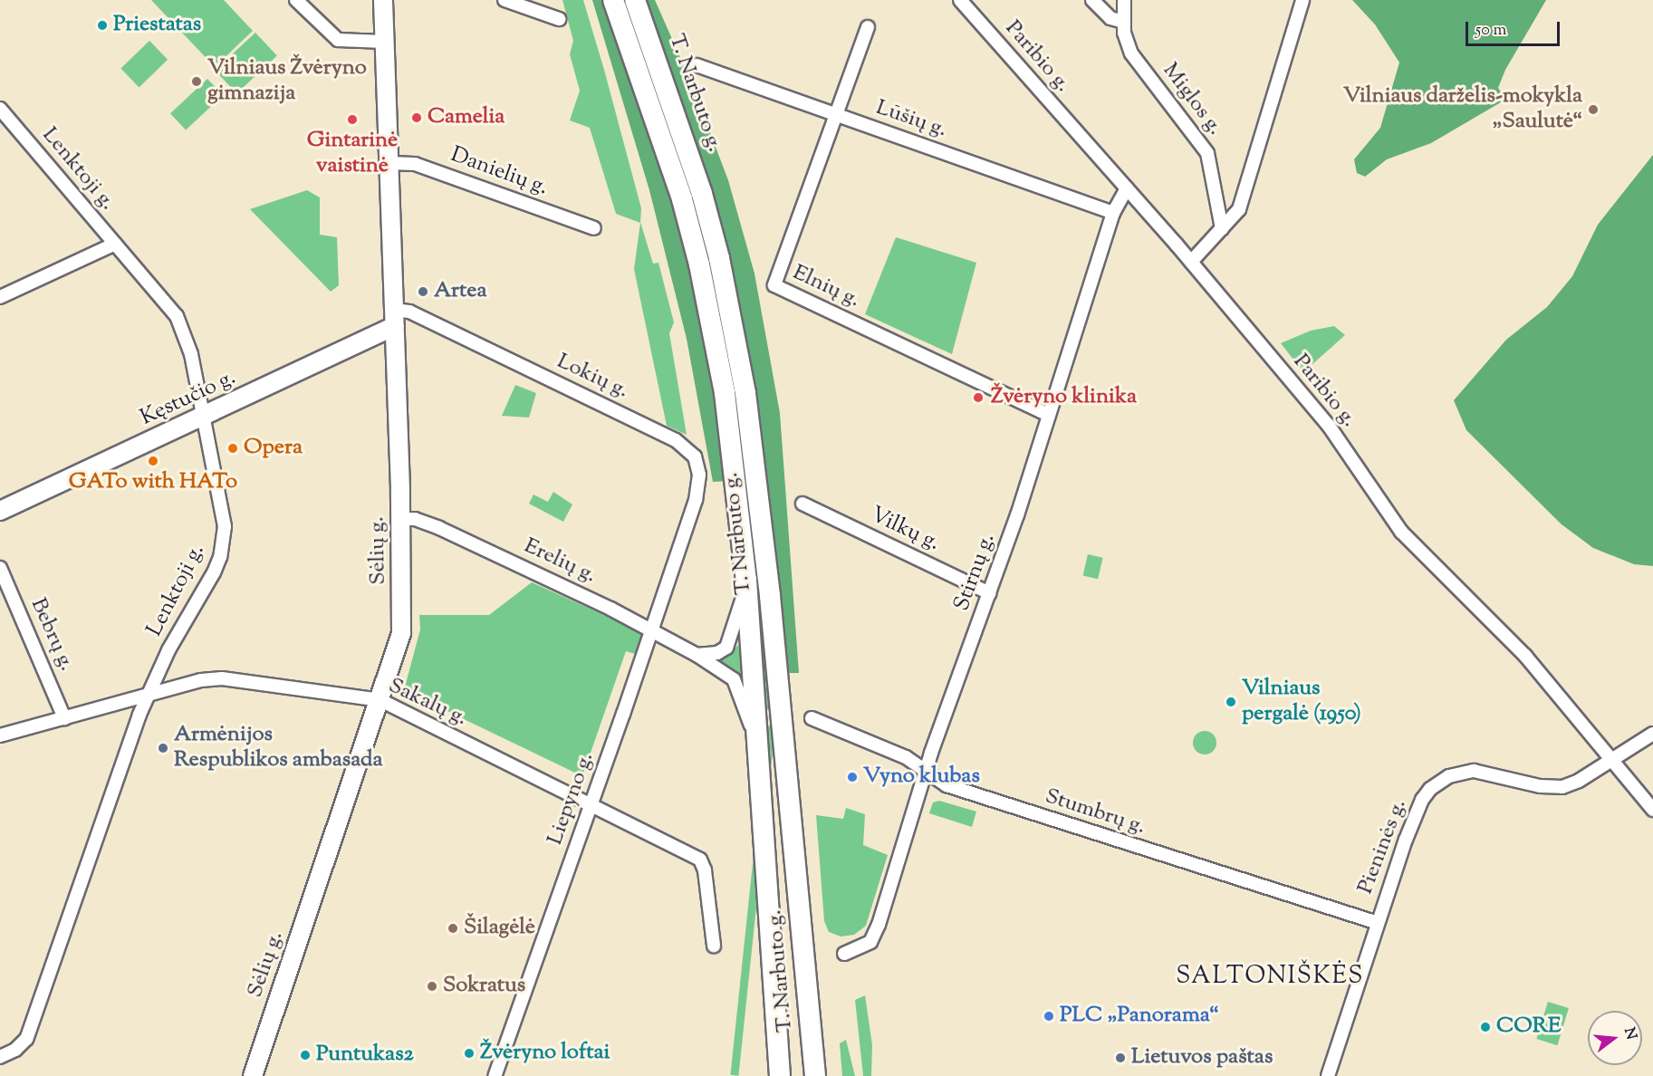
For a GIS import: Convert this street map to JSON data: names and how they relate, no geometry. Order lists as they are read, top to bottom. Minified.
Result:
{"streets":{"main road":["T. Narbuto g."],"street":["Paribio g.","Miglos g.","Lūšių g.","Lenktoji g.","Danielių g.","Elnių g.","Lokių g.","Kęstučio g.","Vilkų g.","Sėlių g.","Erelių g.","Stirnų g.","Bebrų g.","Sakalų g.","Liepyno g.","Stumbrų g.","Pieninės g."]},"crossings":[["Paribio g.","Stirnų g."],["Paribio g.","Pieninės g."],["T. Narbuto g.","Erelių g."],["Lūšių g.","Elnių g."],["Lūšių g.","Stirnų g."],["Lenktoji g.","Kęstučio g."],["Lenktoji g.","Sakalų g."],["Danielių g.","Sėlių g."],["Elnių g.","Stirnų g."],["Lokių g.","Kęstučio g."],["Lokių g.","Sėlių g."],["Lokių g.","Liepyno g."],["Kęstučio g.","Sėlių g."],["Vilkų g.","Stirnų g."],["Sėlių g.","Erelių g."],["Sėlių g.","Sakalų g."],["Erelių g.","Liepyno g."],["Stirnų g.","Stumbrų g."],["Bebrų g.","Sakalų g."],["Sakalų g.","Liepyno g."],["Stumbrų g.","Pieninės g."]],"districts":["SALTONIŠKĖS"],"places":["Priestatas","Vilniaus Žvėryno gimnazija","Vilniaus darželis-mokykla „Saulutė“","Camelia","Gintarinė vaistinė","Artea","Žvėryno klinika","Opera","GATo with HATo","Vilniaus pergalė (1950)","Armėnijos Respublikos ambasada","Vyno klubas","Šilagėlė","Sokratus","PLC „Panorama“","CORE","Žvėryno loftai","Puntukas2","Lietuvos paštas"],"scale_bar":"50 m","north":"right"}
